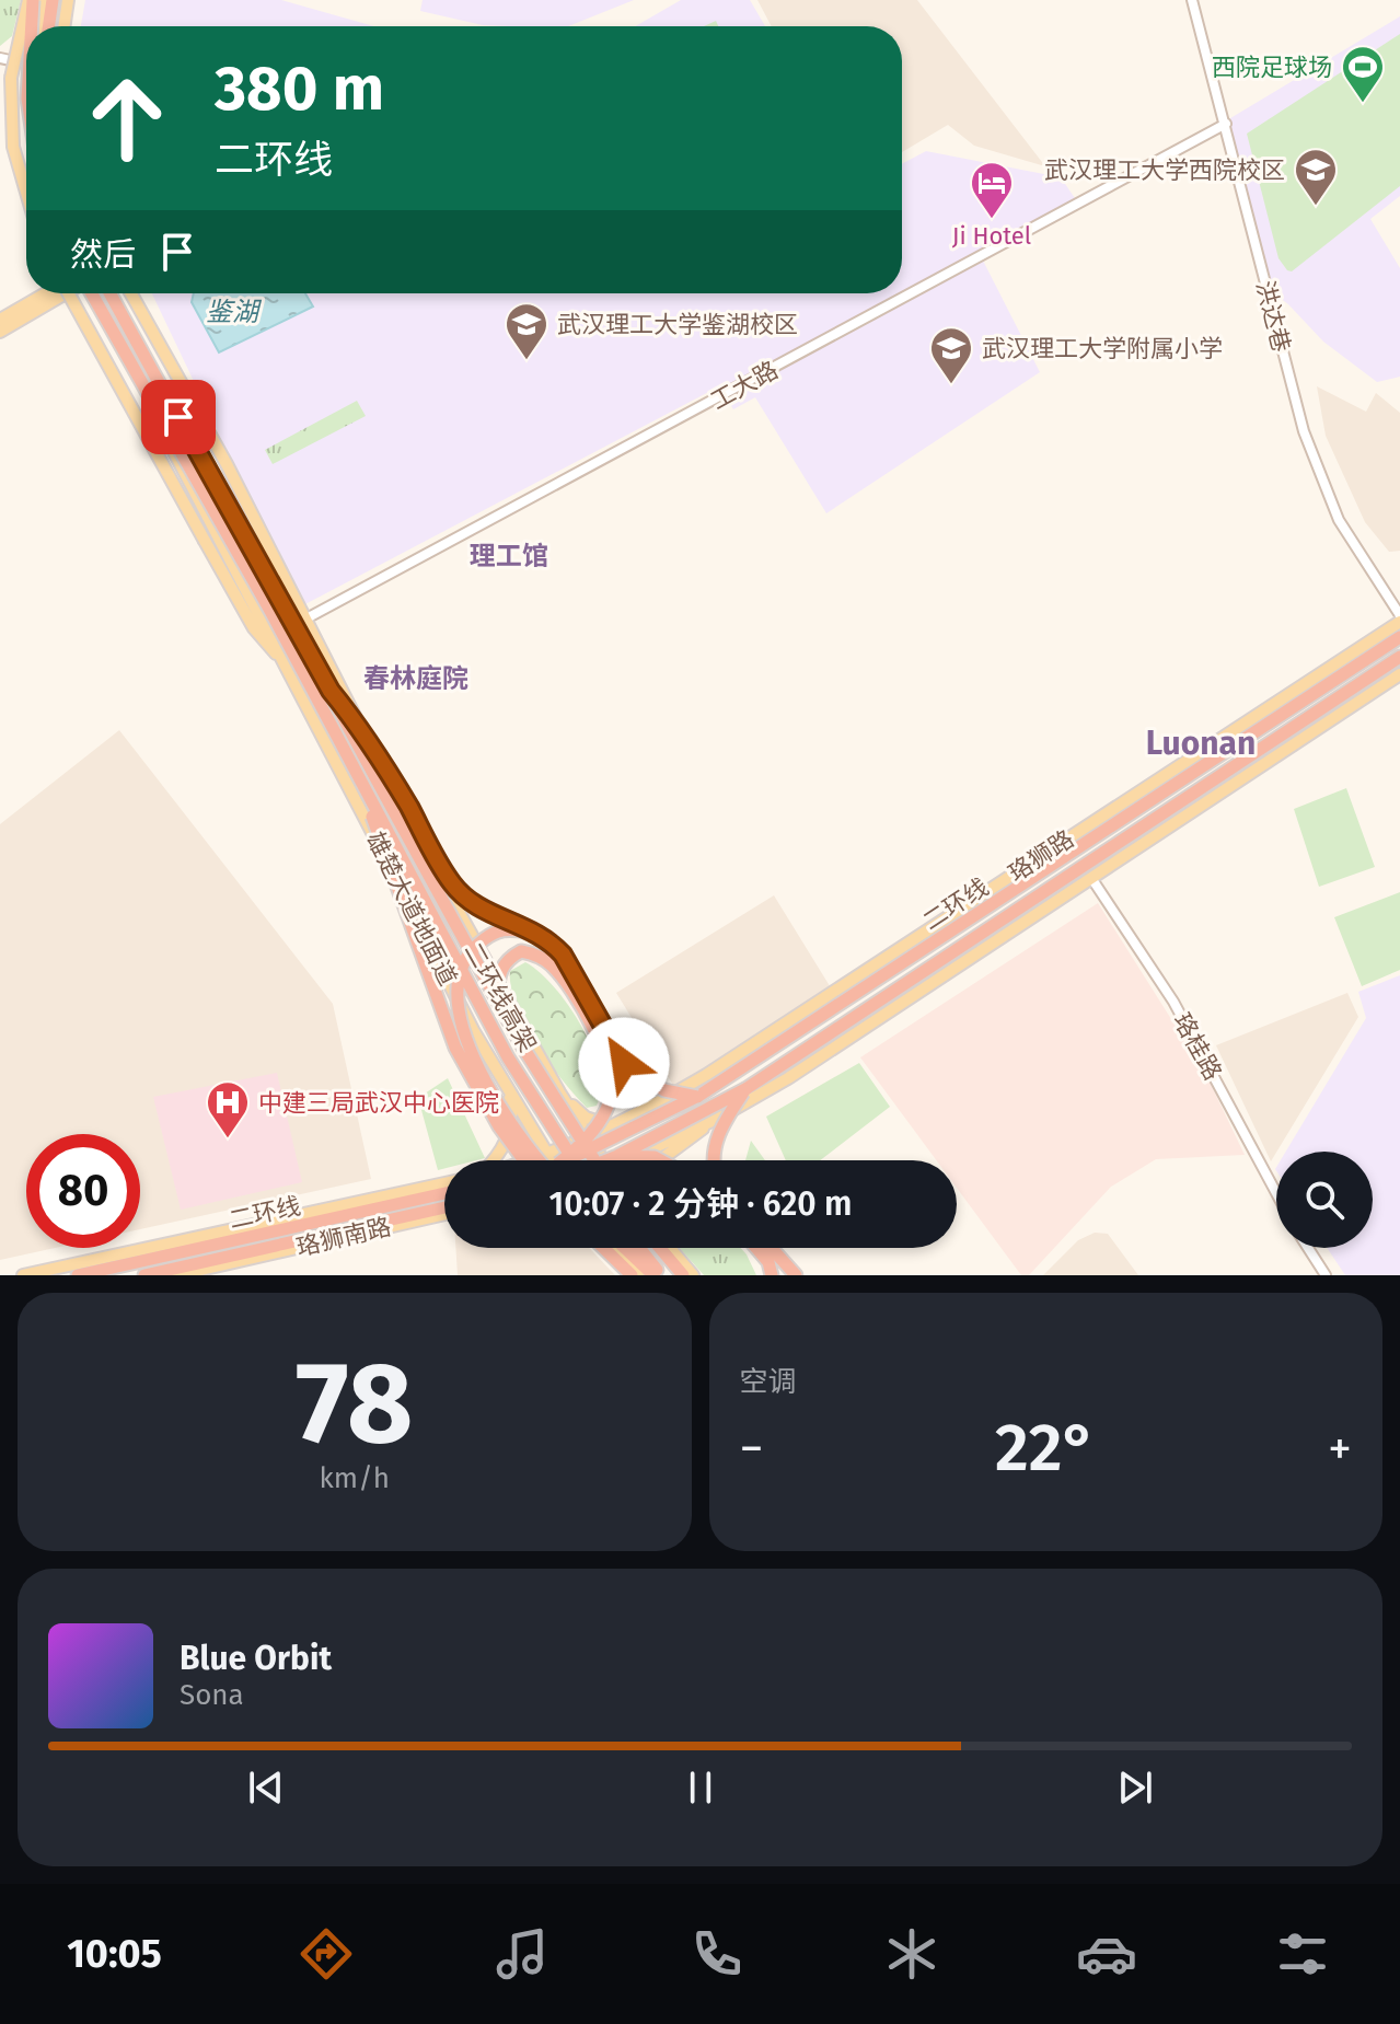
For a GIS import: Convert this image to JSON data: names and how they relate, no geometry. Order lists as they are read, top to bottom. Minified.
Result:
{"streets":{"highway":["二环线","二环线高架"],"main road":["珞狮路","雄楚大道地面道","珞狮南路"],"street":["洪达巷","工大路","珞桂路"]},"crossings":[["洪达巷","工大路"],["工大路","雄楚大道地面道"],["珞狮路","雄楚大道地面道"],["珞狮路","珞桂路"]],"districts":["理工馆","春林庭院","Luonan"],"water":["鉴湖"],"places":{"sports":["西院足球场"],"school or university":["武汉理工大学西院校区","武汉理工大学鉴湖校区","武汉理工大学附属小学"],"hotel":["Ji Hotel"],"hospital":["中建三局武汉中心医院"]},"page":{"turn":["380 m","二环线"],"then":"然后","limit":"80","trip":"10:07 · 2 分钟 · 620 m","tile":[["78","km/h"],"空调"],"heat":["−","22°","+"],"song":["Blue Orbit","Sona"],"tabs":"10:05"}}
